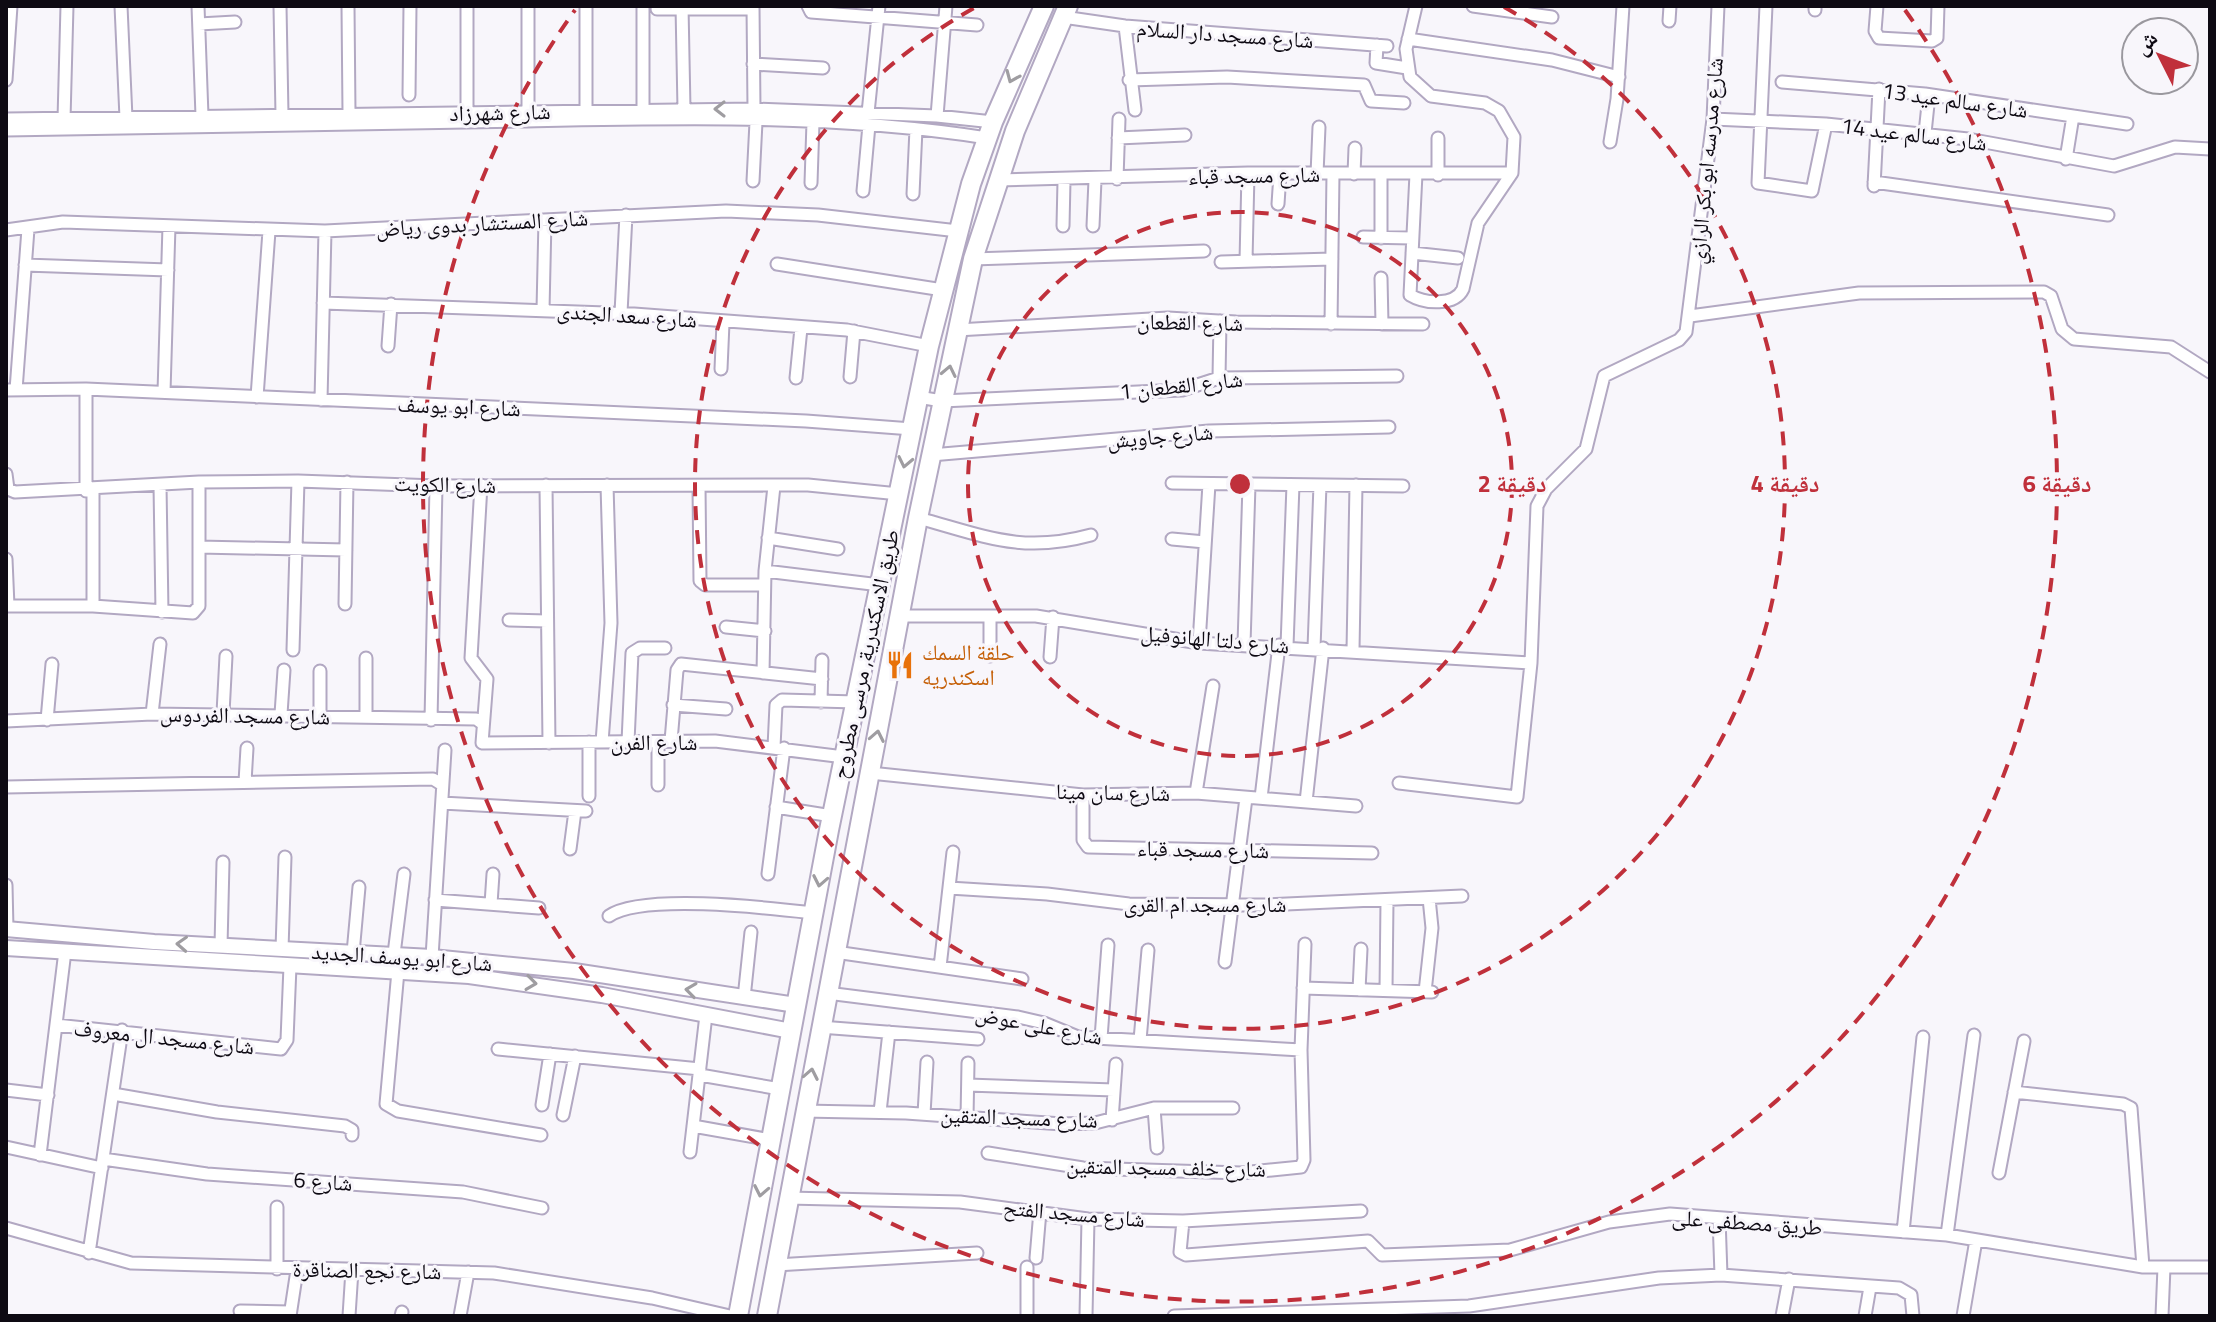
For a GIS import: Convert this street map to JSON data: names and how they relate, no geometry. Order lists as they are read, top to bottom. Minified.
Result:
{"streets":{"main road":["طريق الاسكندرية, مرسى مطروح"],"street":["شارع مسجد دار السلام","شارع سالم عيد 13","شارع شهرزاد","شارع سالم عيد 14","شارع مدرسه ابو بكر الرازي","شارع مسجد قباء","شارع المستشار بدوى رياض","شارع سعد الجندى","شارع القطعان","شارع القطعان 1","شارع ابو يوسف","شارع جاويش","شارع الكويت","شارع دلتا الهانوفيل","شارع مسجد الفردوس","شارع الفرن","شارع سان مينا","شارع مسجد ام القرى","شارع ابو يوسف الجديد","شارع على عوض","شارع مسجد ال معروف","شارع مسجد المتقين","شارع خلف مسجد المتقين","شارع 6","شارع مسجد الفتح","طريق مصطفى على","شارع نجع الصناقرة"]},"crossings":[["شارع مسجد دار السلام","طريق الاسكندرية, مرسى مطروح"],["شارع شهرزاد","طريق الاسكندرية, مرسى مطروح"],["شارع سالم عيد 14","شارع مدرسه ابو بكر الرازي"],["شارع مسجد قباء","طريق الاسكندرية, مرسى مطروح"],["شارع مسجد قباء","شارع سان مينا"],["شارع المستشار بدوى رياض","طريق الاسكندرية, مرسى مطروح"],["شارع سعد الجندى","طريق الاسكندرية, مرسى مطروح"],["شارع القطعان","طريق الاسكندرية, مرسى مطروح"],["شارع القطعان 1","طريق الاسكندرية, مرسى مطروح"],["شارع ابو يوسف","طريق الاسكندرية, مرسى مطروح"],["شارع جاويش","طريق الاسكندرية, مرسى مطروح"],["شارع الكويت","طريق الاسكندرية, مرسى مطروح"],["شارع دلتا الهانوفيل","طريق الاسكندرية, مرسى مطروح"],["طريق الاسكندرية, مرسى مطروح","شارع الفرن"],["طريق الاسكندرية, مرسى مطروح","شارع سان مينا"],["طريق الاسكندرية, مرسى مطروح","شارع ابو يوسف الجديد"],["طريق الاسكندرية, مرسى مطروح","شارع على عوض"],["طريق الاسكندرية, مرسى مطروح","شارع مسجد المتقين"],["طريق الاسكندرية, مرسى مطروح","شارع مسجد الفتح"],["شارع مسجد الفردوس","شارع الفرن"],["شارع ابو يوسف الجديد","شارع مسجد ال معروف"],["شارع على عوض","شارع خلف مسجد المتقين"],["شارع مسجد الفتح","طريق مصطفى على"]],"places":{"restaurant":["حلقة السمك اسكندريه"]},"north":"top left","rings":["2 دقيقة","4 دقيقة","6 دقيقة"]}
